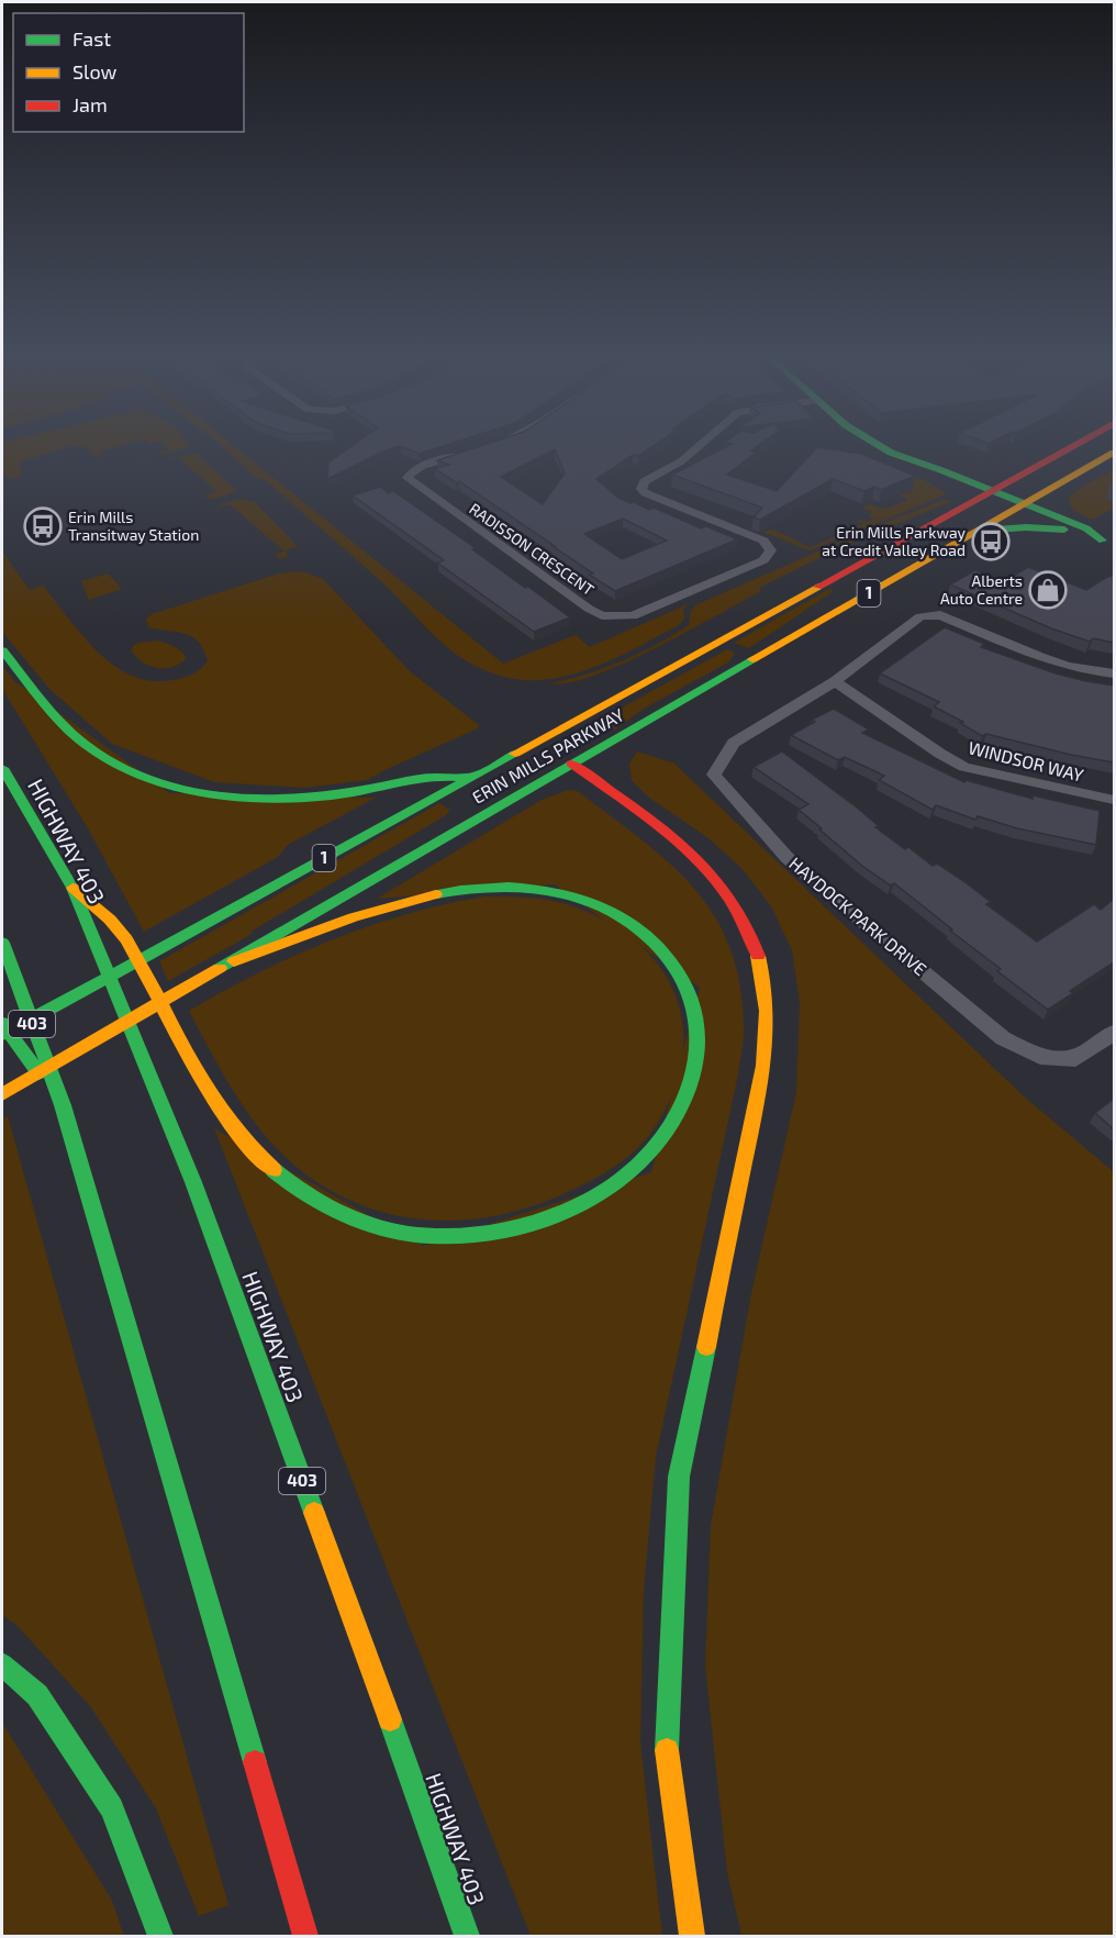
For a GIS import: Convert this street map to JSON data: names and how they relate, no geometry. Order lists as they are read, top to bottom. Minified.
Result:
{"streets":{"main road":["1","ERIN MILLS PARKWAY","HIGHWAY 403","403"],"street":["RADISSON CRESCENT","WINDSOR WAY","HAYDOCK PARK DRIVE"]},"crossings":[["WINDSOR WAY","HAYDOCK PARK DRIVE"]],"places":{"bus stop":["Erin Mills Transitway Station","Erin Mills Parkway at Credit Valley Road"],"shop":["Alberts Auto Centre"]},"legend":["Fast","Slow","Jam"]}
